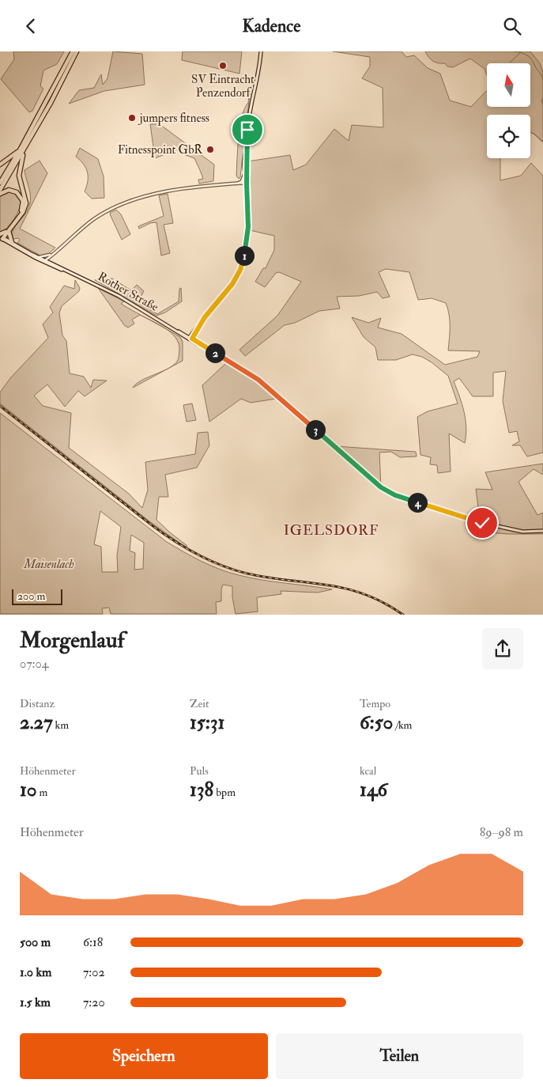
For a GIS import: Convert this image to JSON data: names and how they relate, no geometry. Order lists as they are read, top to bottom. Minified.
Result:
{"streets":{"main road":["Rother Straße"]},"districts":["IGELSDORF"],"parks":["Maisenlach"],"places":["SV Eintracht Penzendorf","jumpers fitness","Fitnesspoint GbR"],"scale_bar":"200 m","north":"top","page":{"header":"Kadence","pins":["1","2","3","4"],"scale":"200 m","heading":["Morgenlauf","07:04"],"stats":[["Distanz","2.27 km"],["Zeit","15:31"],["Tempo","6:50 /km"],["Höhenmeter","10 m"],["Puls","138 bpm"],["kcal","146"]],"chart":["Höhenmeter","89–98 m"],"list":[{"name":"500 m","note":"6:18"},{"name":"1.0 km","note":"7:02"},{"name":"1.5 km","note":"7:20"}],"buttons":["Speichern","Teilen"]}}
